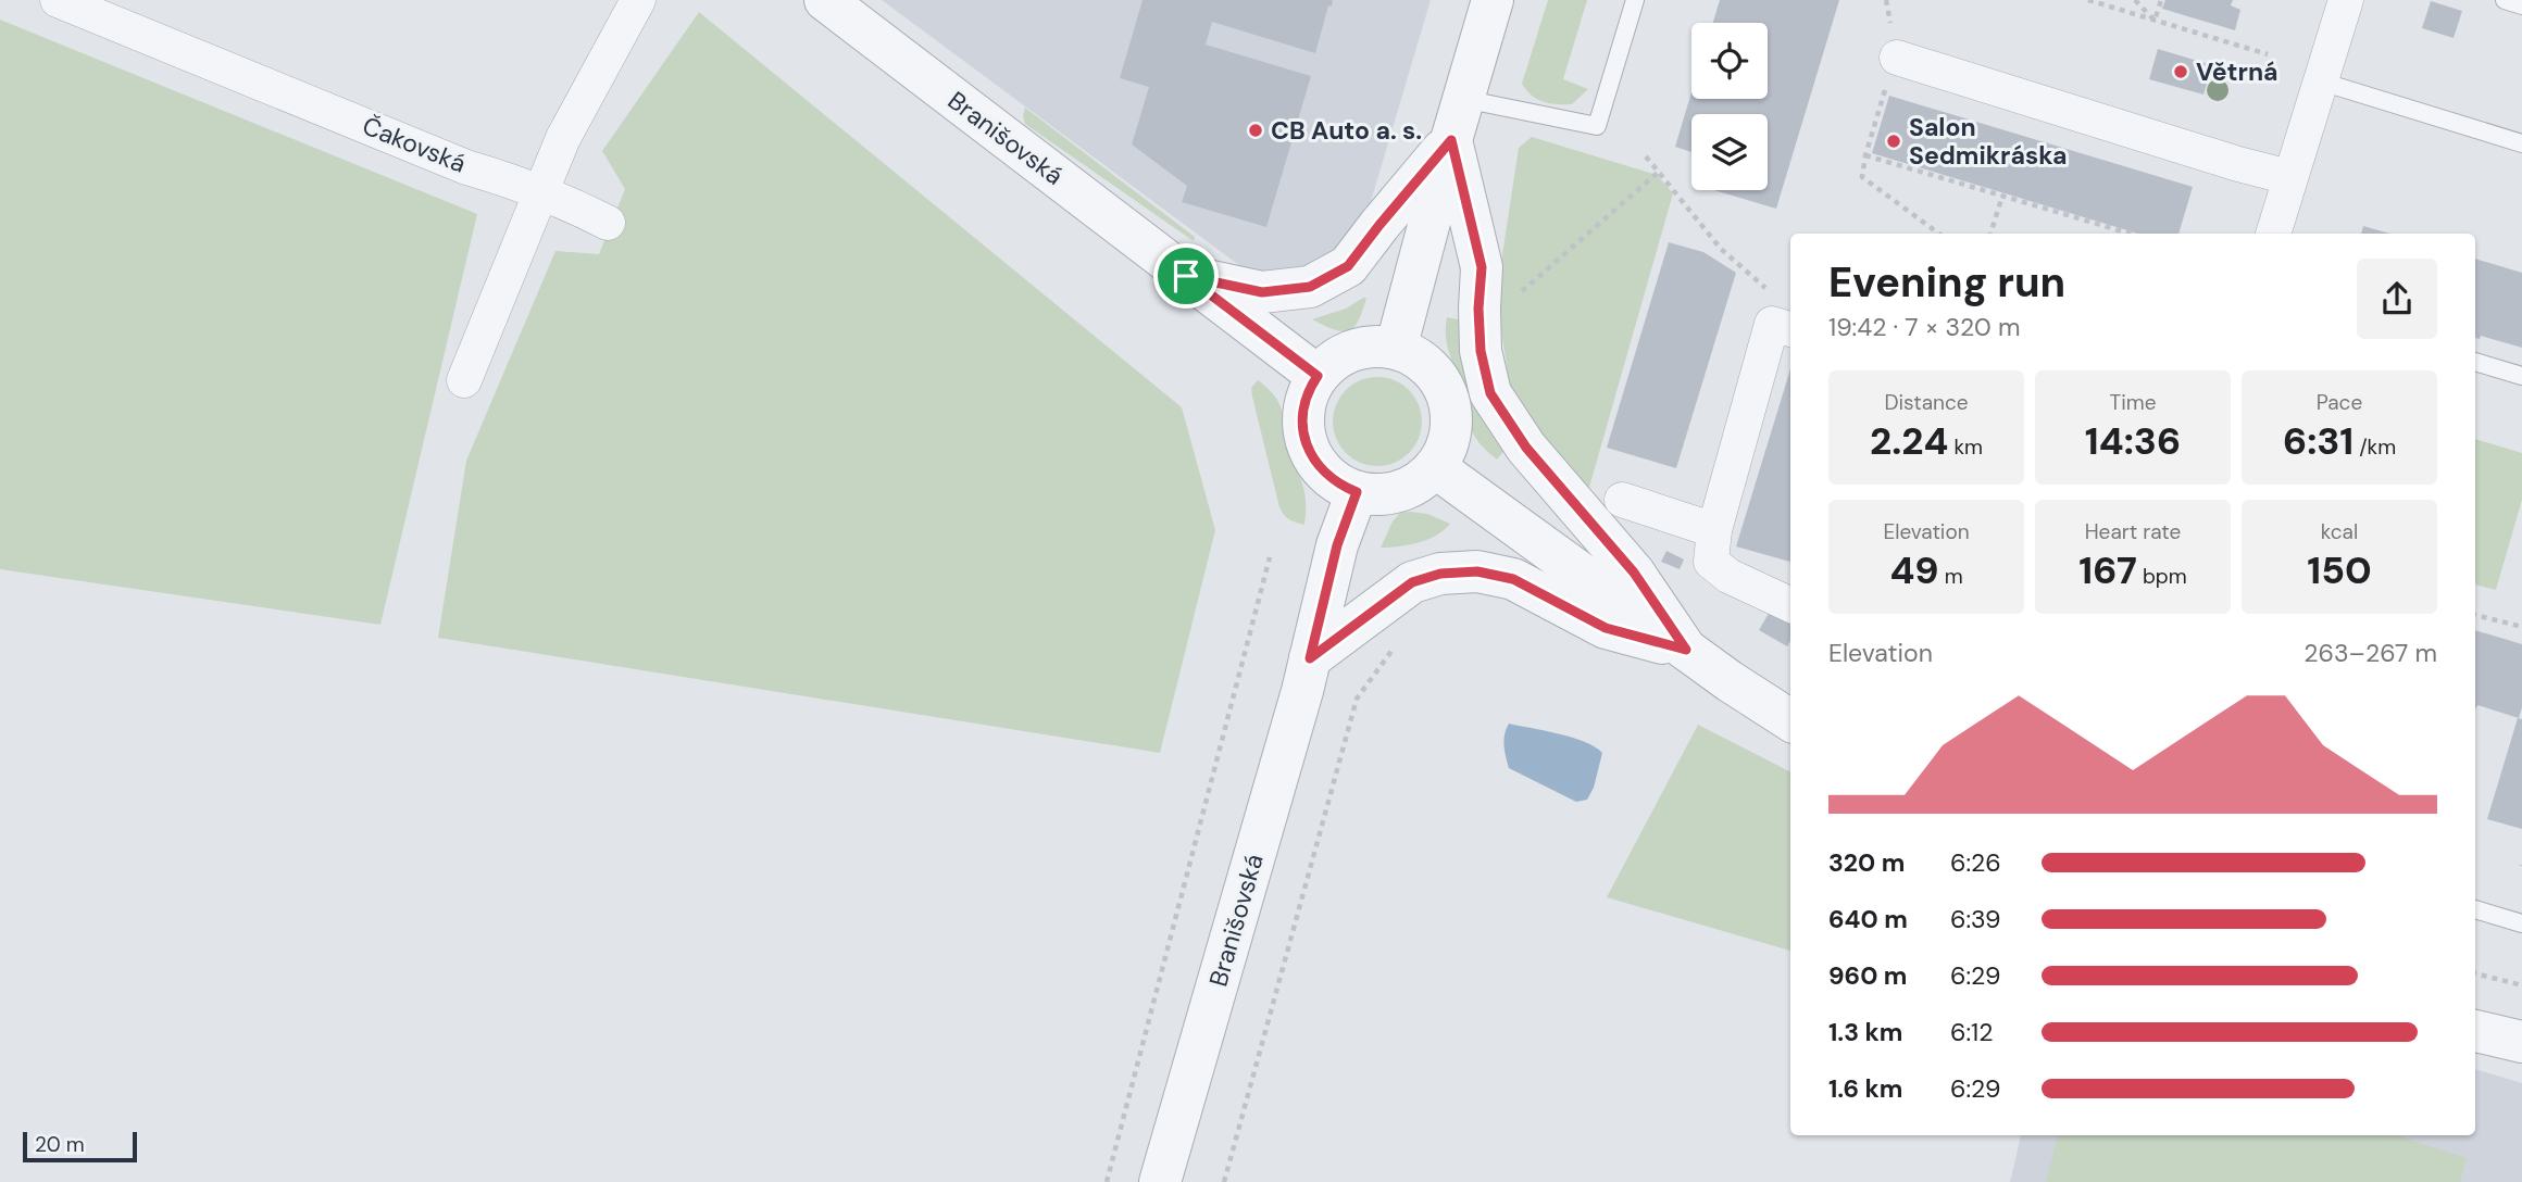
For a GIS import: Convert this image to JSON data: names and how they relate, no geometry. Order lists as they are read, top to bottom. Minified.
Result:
{"streets":{"street":["Branišovská","Čakovská"]},"places":["Větrná","CB Auto a. s.","Salon Sedmikráska"],"scale_bar":"20 m","page":{"heading":["Evening run","19:42 · 7 × 320 m"],"stats":[["Distance","2.24 km"],["Time","14:36"],["Pace","6:31 /km"],["Elevation","49 m"],["Heart rate","167 bpm"],["kcal","150"]],"chart":["Elevation","263–267 m"],"list":[{"name":"320 m","note":"6:26"},{"name":"640 m","note":"6:39"},{"name":"960 m","note":"6:29"},{"name":"1.3 km","note":"6:12"},{"name":"1.6 km","note":"6:29"}],"scale":"20 m"}}
